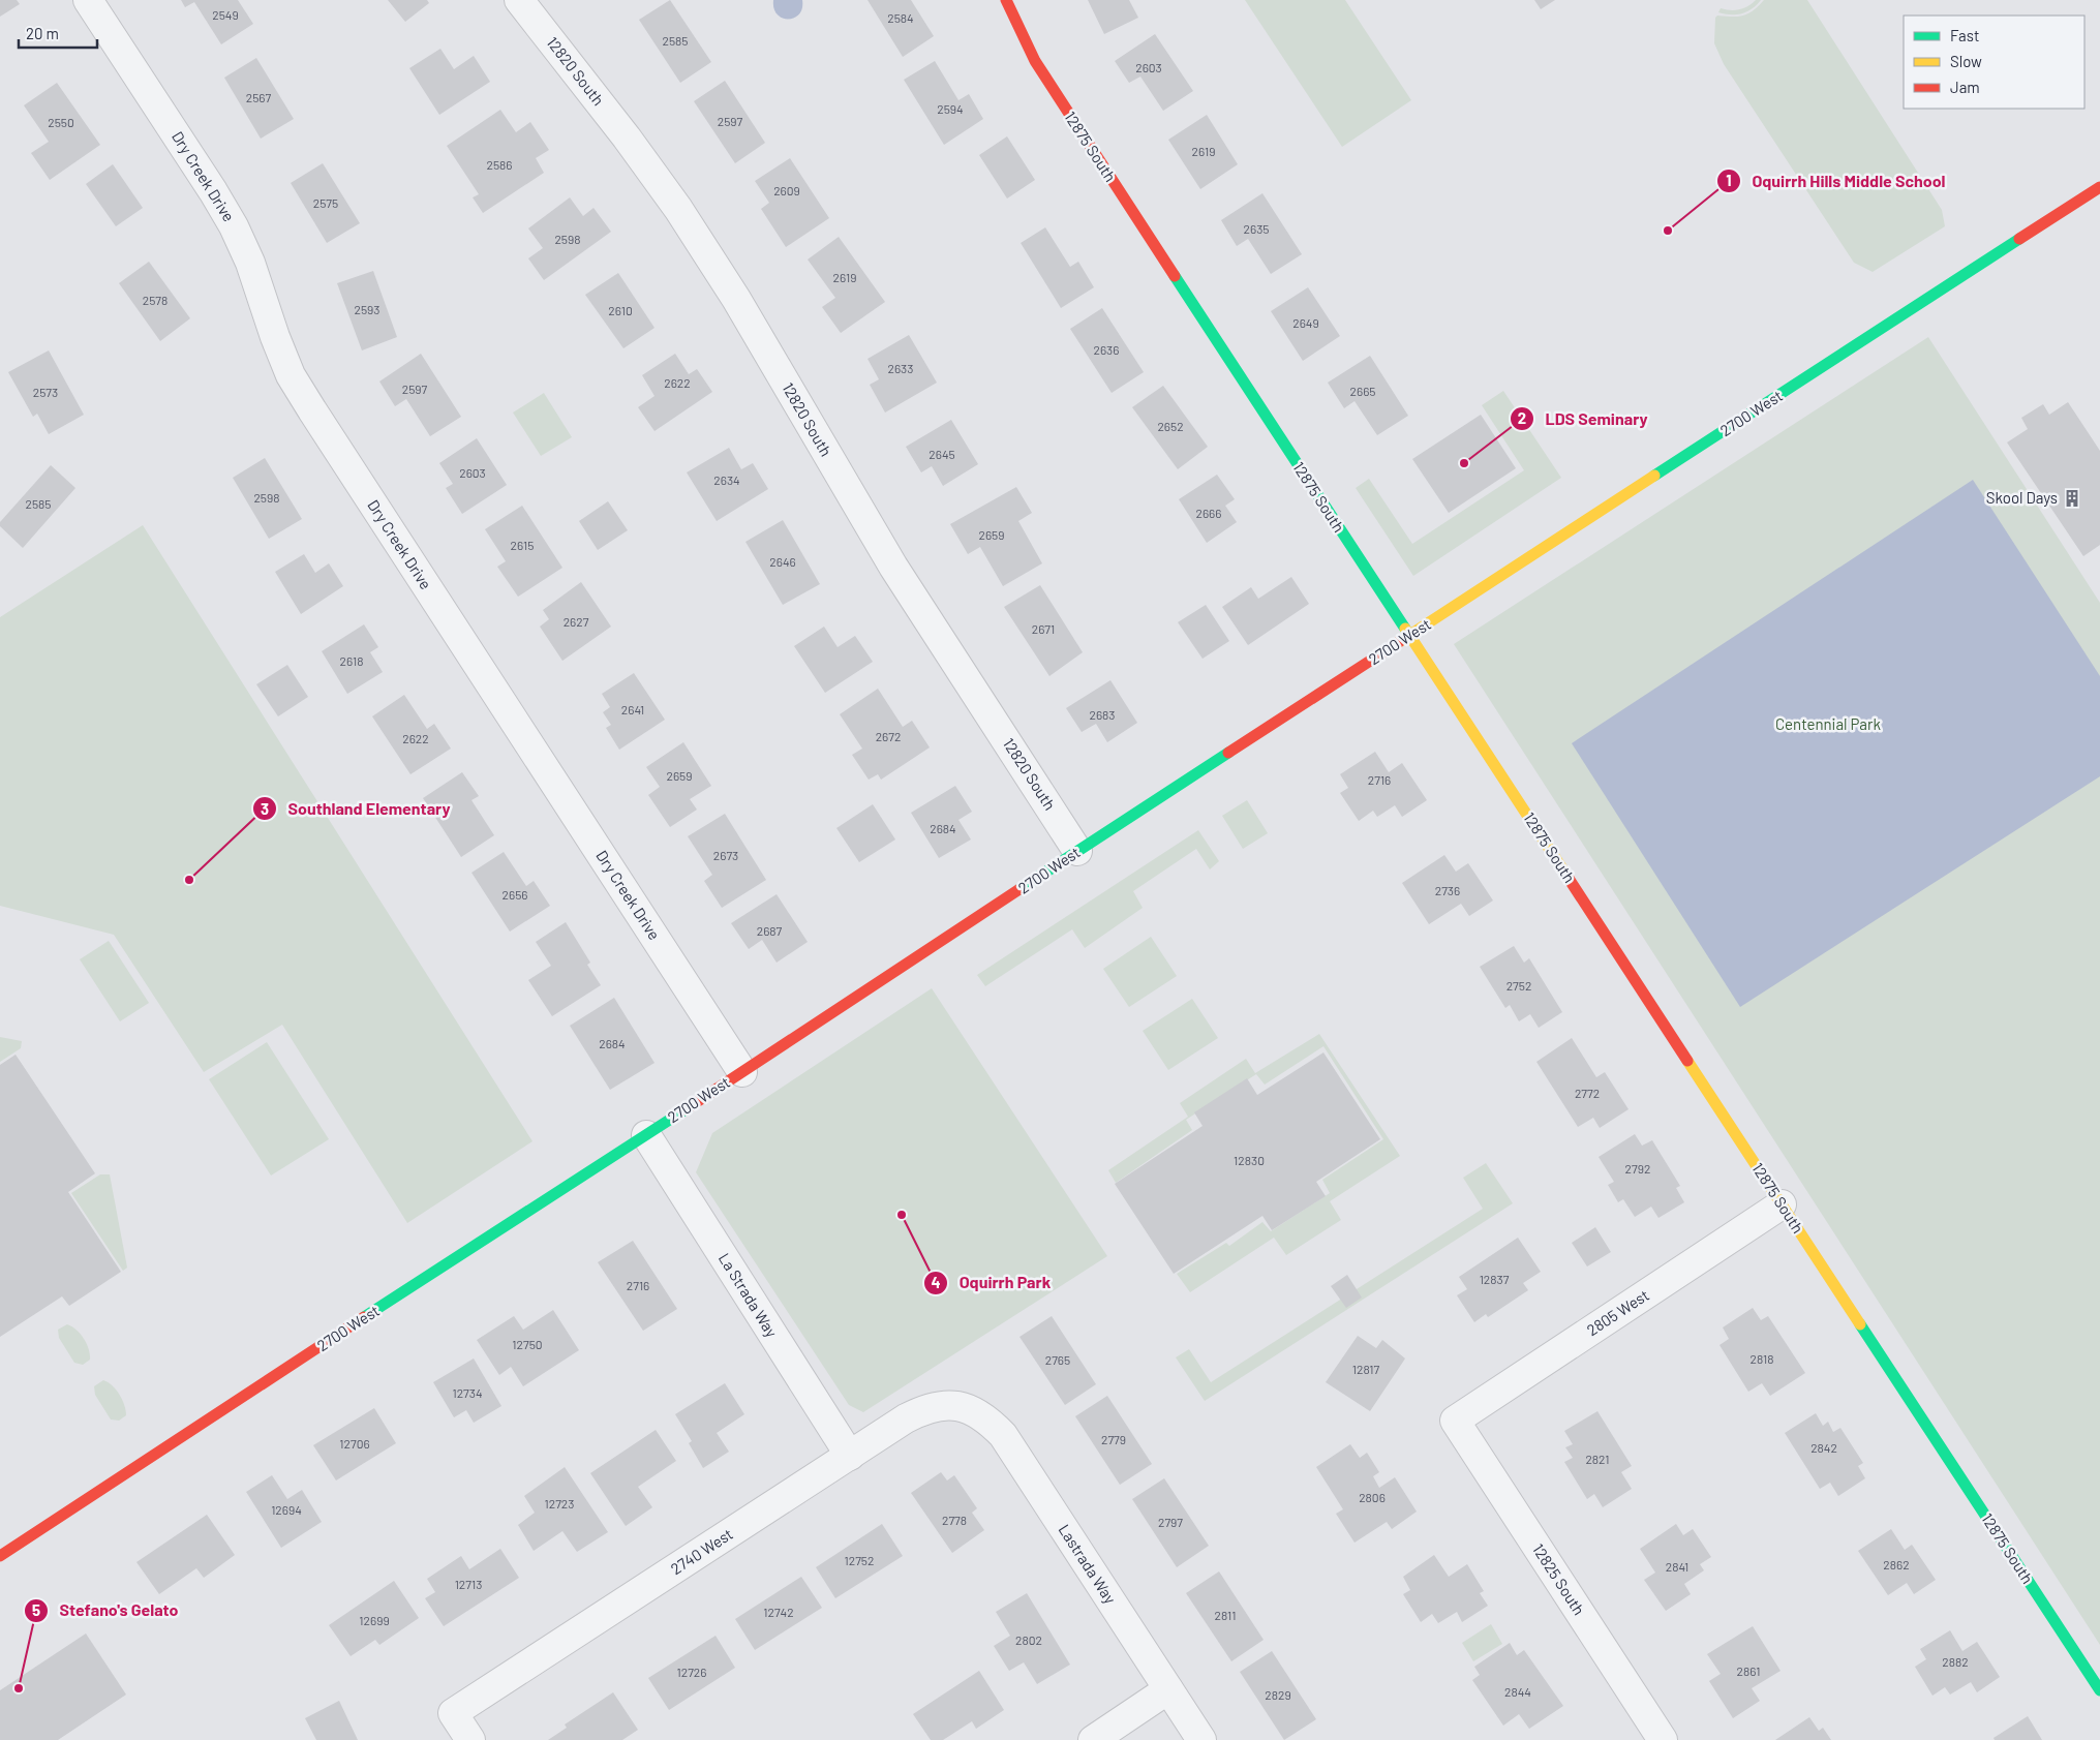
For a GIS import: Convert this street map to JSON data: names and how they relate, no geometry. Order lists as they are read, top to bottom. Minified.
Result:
{"streets":{"main road":["12875 South","2700 West"],"street":["12820 South","Dry Creek Drive","La Strada Way","2805 West","2740 West","Lastrada Way","12825 South"]},"crossings":[["12820 South","2700 West"],["12875 South","2700 West"],["12875 South","2805 West"],["Dry Creek Drive","2700 West"],["2700 West","La Strada Way"],["La Strada Way","2740 West"],["2805 West","12825 South"],["2740 West","Lastrada Way"]],"parks":["Centennial Park"],"places":{"other":["Oquirrh Hills Middle School","LDS Seminary","Southland Elementary","Oquirrh Park","Stefano's Gelato"],"building":["Skool Days"]},"house_numbers":["2549","2584","2585","2603","2567","2594","2597","2550","2619","2586","2609","2575","2635","2598","2619","2578","2593","2610","2649","2636","2633","2622","2597","2665","2573","2652","2645","2603","2634","2598","2585","2666","2659","2615","2646","2627","2671","2618","2641","2683","2672","2622","2659","2716","2684","2673","2736","2656","2687","2752","2684","2772","12830","2792","12837","2716","12750","2818","2765","12817","12734","2779","12706","2842","2821","2806","12723","12694","2778","2797","12752","2862","2841","12713","12742","2811","12699","2802","2882","2861","12726","2844","2829"],"legend":["Fast","Slow","Jam"],"scale_bar":"20 m"}
